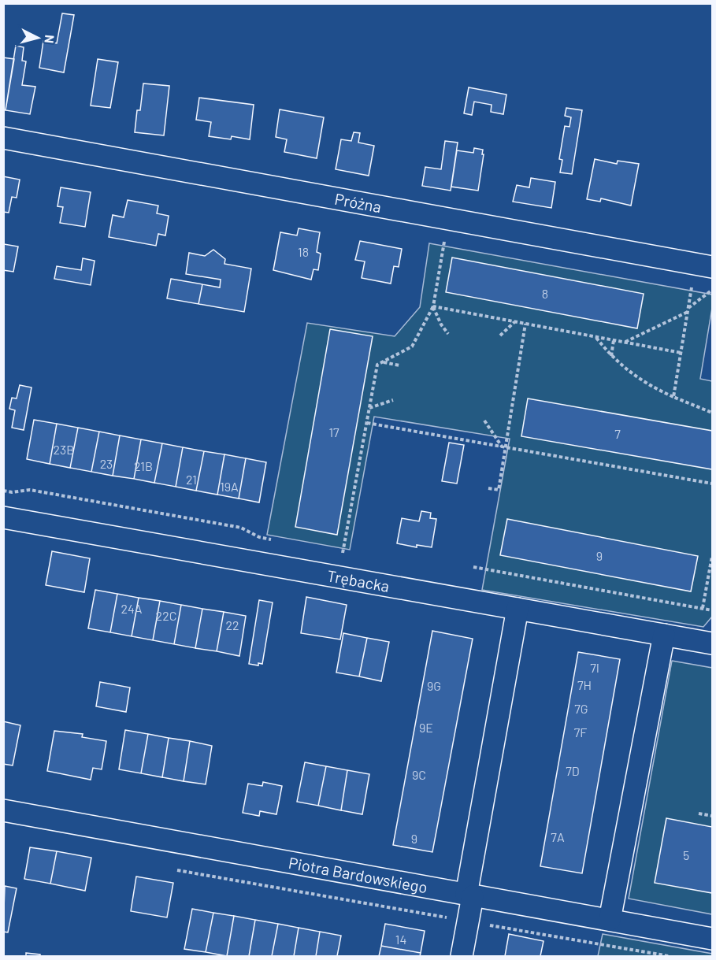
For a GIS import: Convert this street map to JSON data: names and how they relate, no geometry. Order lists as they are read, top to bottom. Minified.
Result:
{"streets":{"street":["Próżna","Trębacka","Piotra Bardowskiego"]},"house_numbers":["18","8","17","7","23B","23","21B","21","19A","9","24A","22C","22","7I","7H","9G","7G","9E","7F","7D","9C","7A","9","5","14"],"north":"right"}
